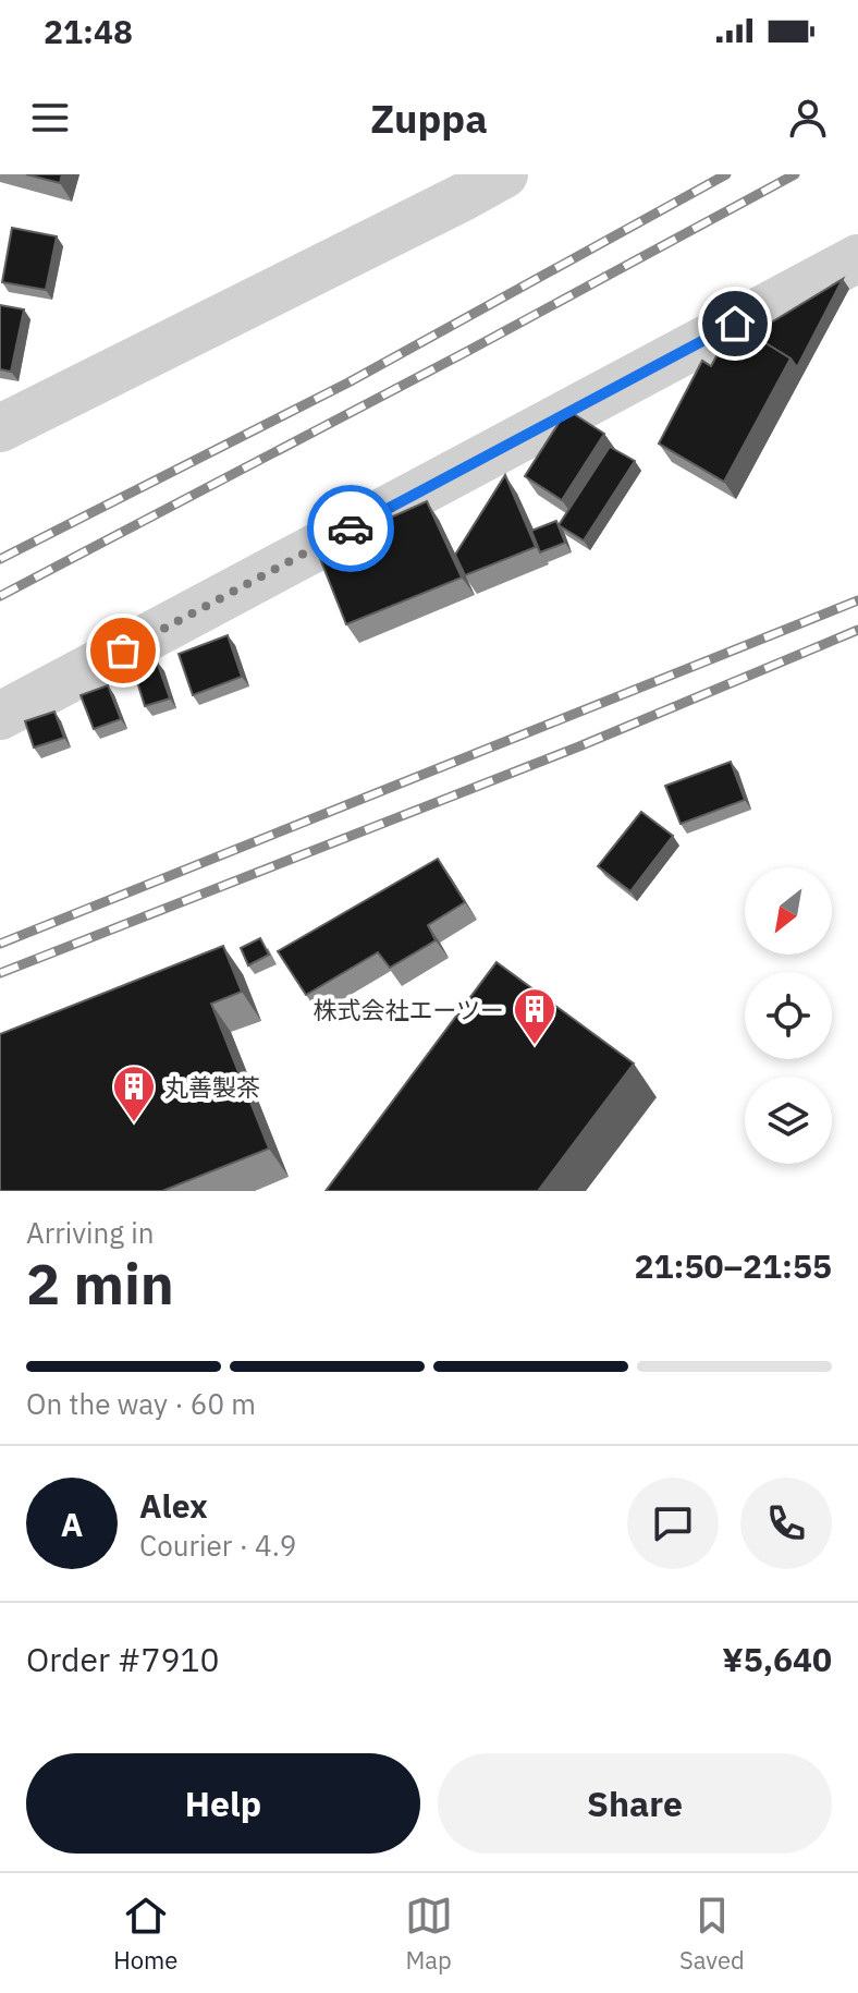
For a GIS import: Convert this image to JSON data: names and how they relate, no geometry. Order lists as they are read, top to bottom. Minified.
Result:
{"places":{"building":["株式会社エーツー","丸善製茶"]},"north":"bottom left","page":{"status":"21:48","header":"Zuppa","heading":["2 min","Arriving in","21:50–21:55"],"panel":["Alex","Courier · 4.9","Order #7910","¥5,640"],"bar":"On the way · 60 m","round":"A","buttons":["Help","Share"],"tabs":["Home","Map","Saved"]}}
